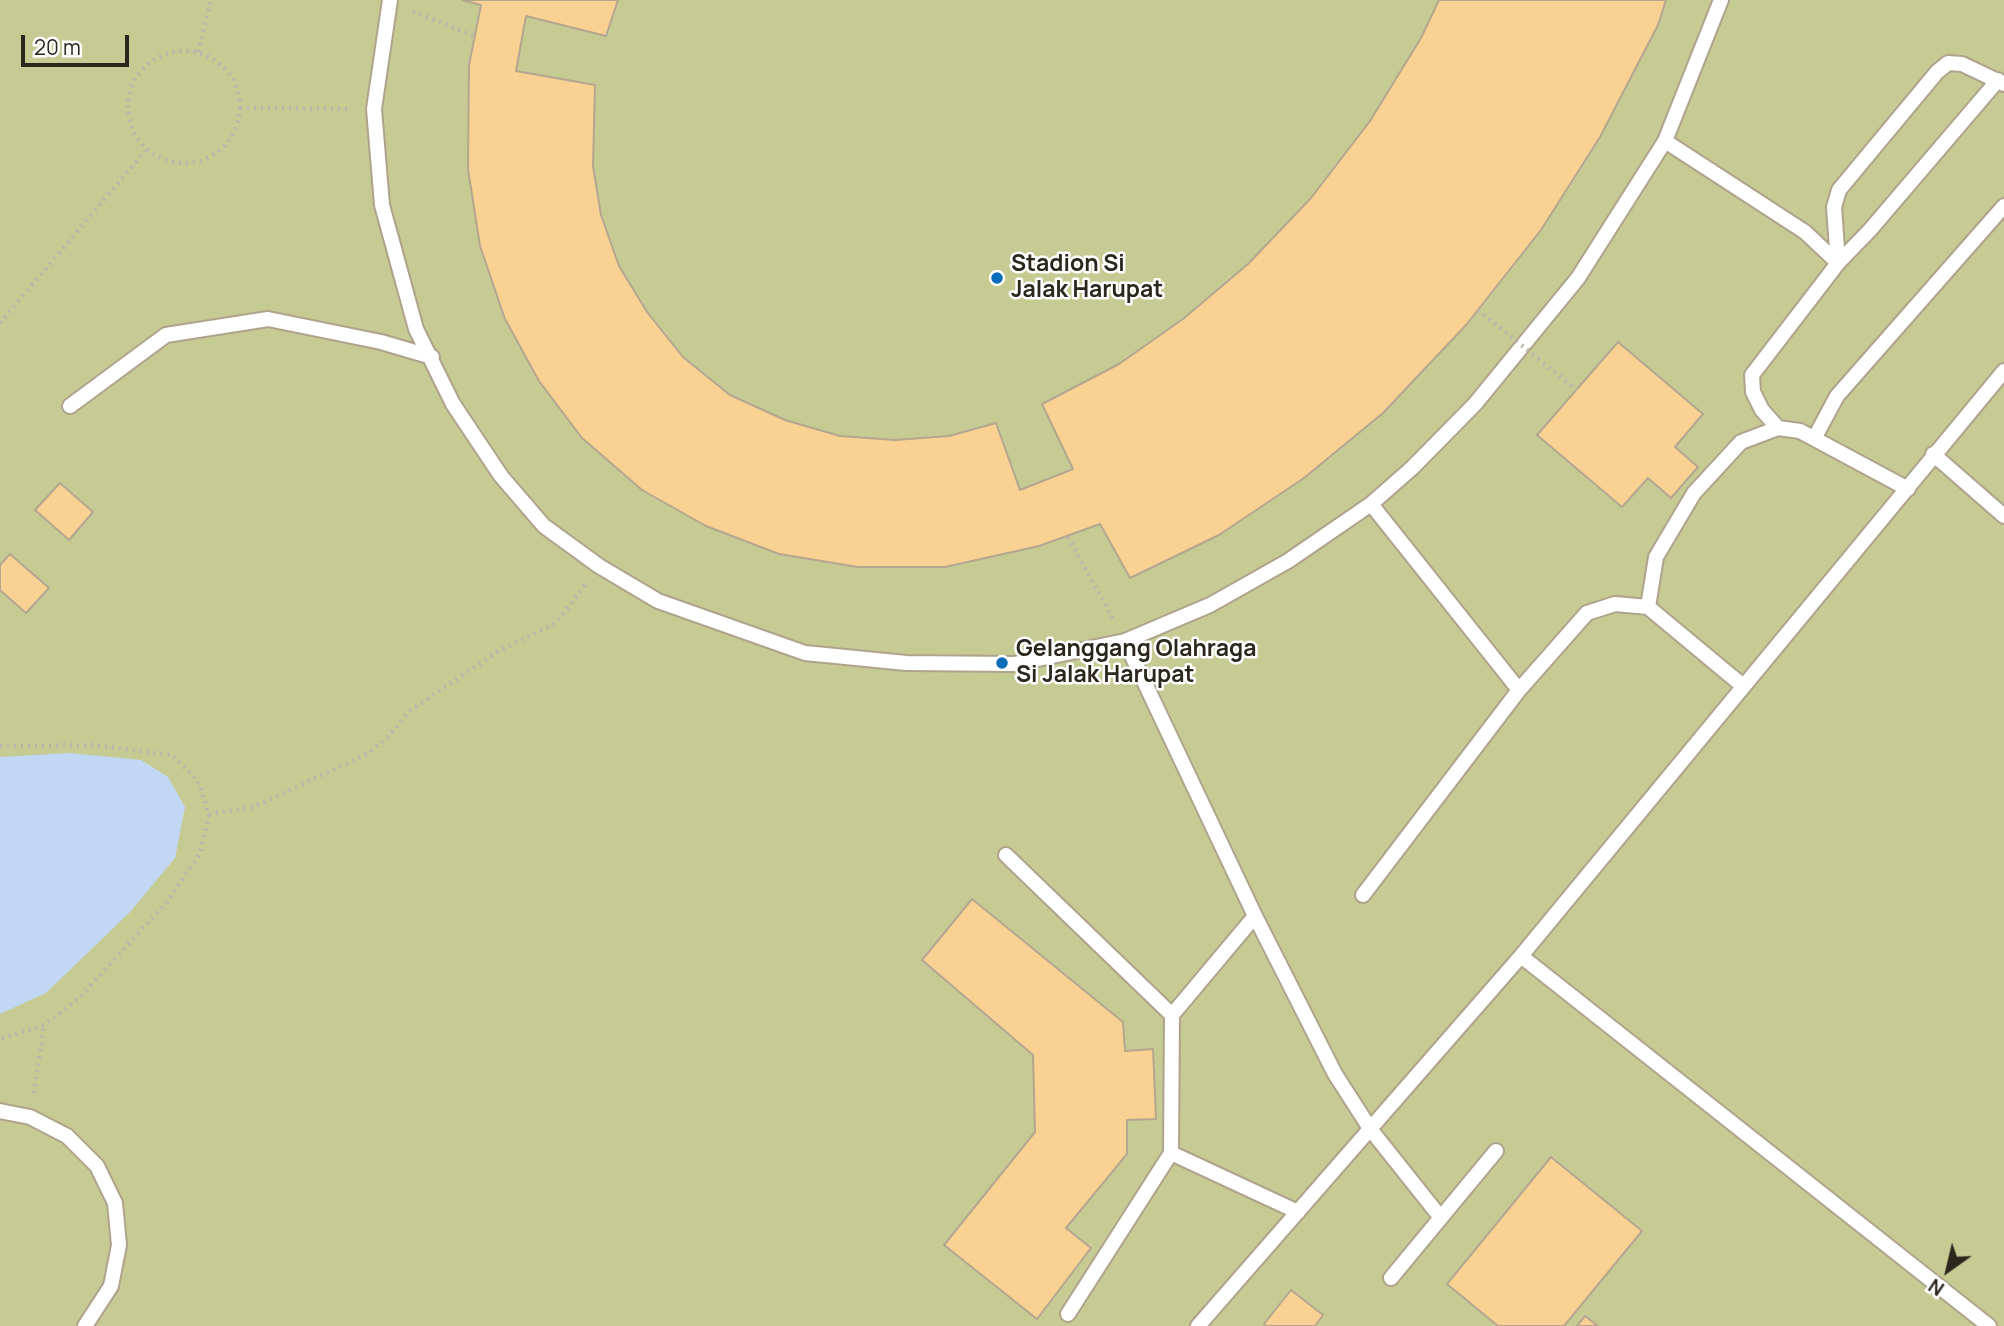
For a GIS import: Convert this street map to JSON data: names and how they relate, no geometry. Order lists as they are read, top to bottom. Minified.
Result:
{"places":["Stadion Si Jalak Harupat","Gelanggang Olahraga Si Jalak Harupat"],"scale_bar":"20 m","north":"bottom left"}
